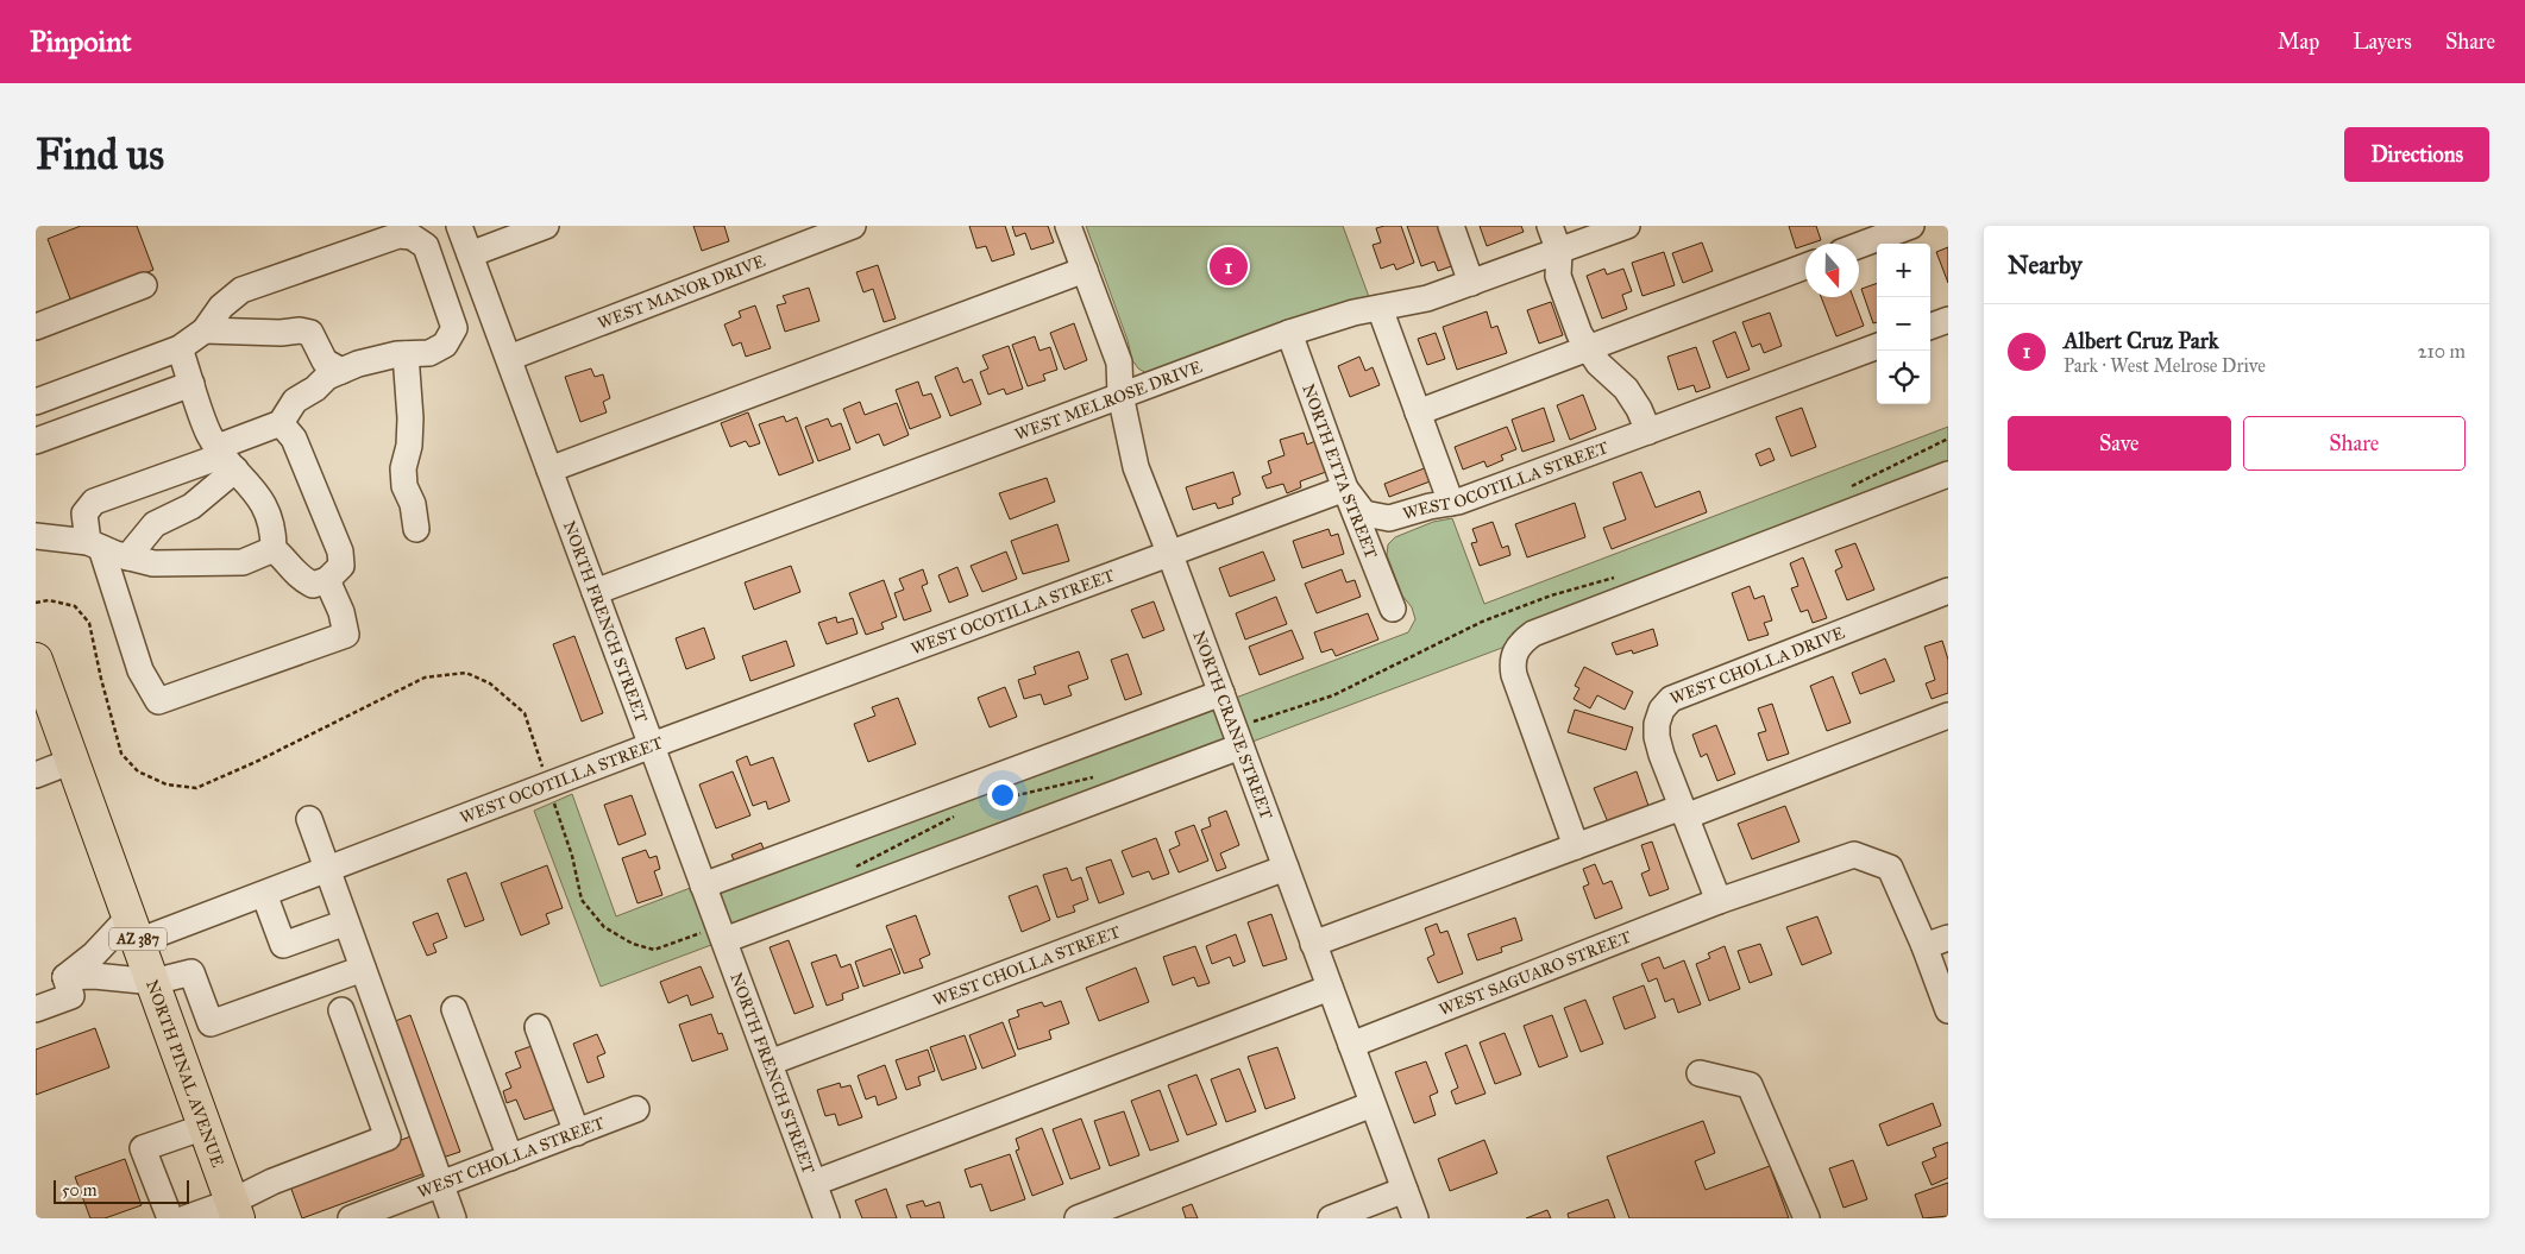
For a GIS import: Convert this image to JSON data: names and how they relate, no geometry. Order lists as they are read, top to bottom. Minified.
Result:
{"streets":{"main road":["AZ 387","NORTH PINAL AVENUE"],"street":["WEST MANOR DRIVE","WEST MELROSE DRIVE","NORTH ETTA STREET","WEST OCOTILLA STREET","NORTH FRENCH STREET","WEST CHOLLA DRIVE","NORTH CRANE STREET","WEST CHOLLA STREET","WEST SAGUARO STREET"]},"crossings":[["WEST MANOR DRIVE","NORTH FRENCH STREET"],["WEST MELROSE DRIVE","NORTH ETTA STREET"],["WEST MELROSE DRIVE","NORTH FRENCH STREET"],["WEST MELROSE DRIVE","NORTH CRANE STREET"],["NORTH ETTA STREET","WEST OCOTILLA STREET"],["WEST OCOTILLA STREET","NORTH FRENCH STREET"],["WEST OCOTILLA STREET","NORTH CRANE STREET"],["WEST OCOTILLA STREET","NORTH PINAL AVENUE"],["NORTH FRENCH STREET","WEST CHOLLA STREET"],["WEST CHOLLA DRIVE","WEST SAGUARO STREET"],["NORTH CRANE STREET","WEST CHOLLA STREET"],["NORTH CRANE STREET","WEST SAGUARO STREET"]],"scale_bar":"50 m","north":"bottom","page":{"header":"Pinpoint","nav":["Map","Layers","Share"],"buttons":["Directions",["Save","Share"]],"title":"Find us","heading":"Nearby","map_buttons":["+","−"],"pins":"1","list":[{"mark":"1","name":"Albert Cruz Park","note":"Park · West Melrose Drive","value":"210 m"}],"scale":"50 m"}}
